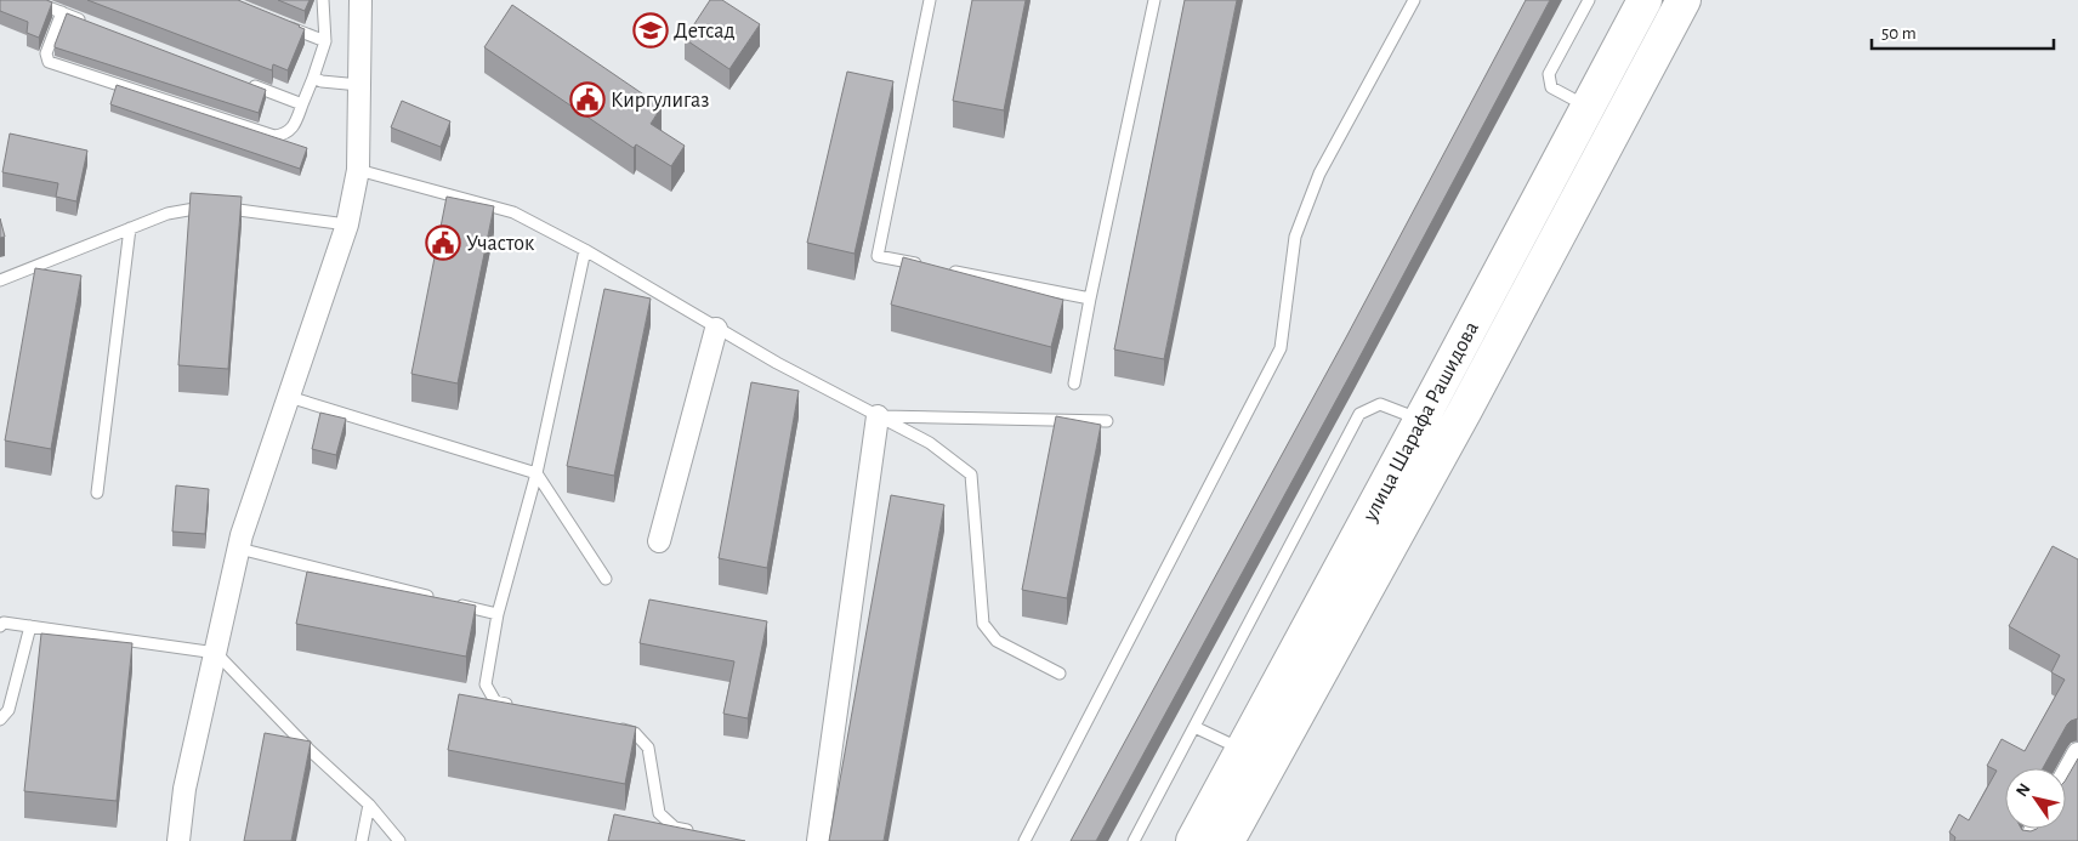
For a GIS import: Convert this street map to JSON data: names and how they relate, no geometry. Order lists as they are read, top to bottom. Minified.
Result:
{"streets":{"main road":["улица Шарафа Рашидова"]},"places":{"school or university":["Детсад"],"public building":["Киргулигаз","Участок"]},"scale_bar":"50 m","north":"top left"}
